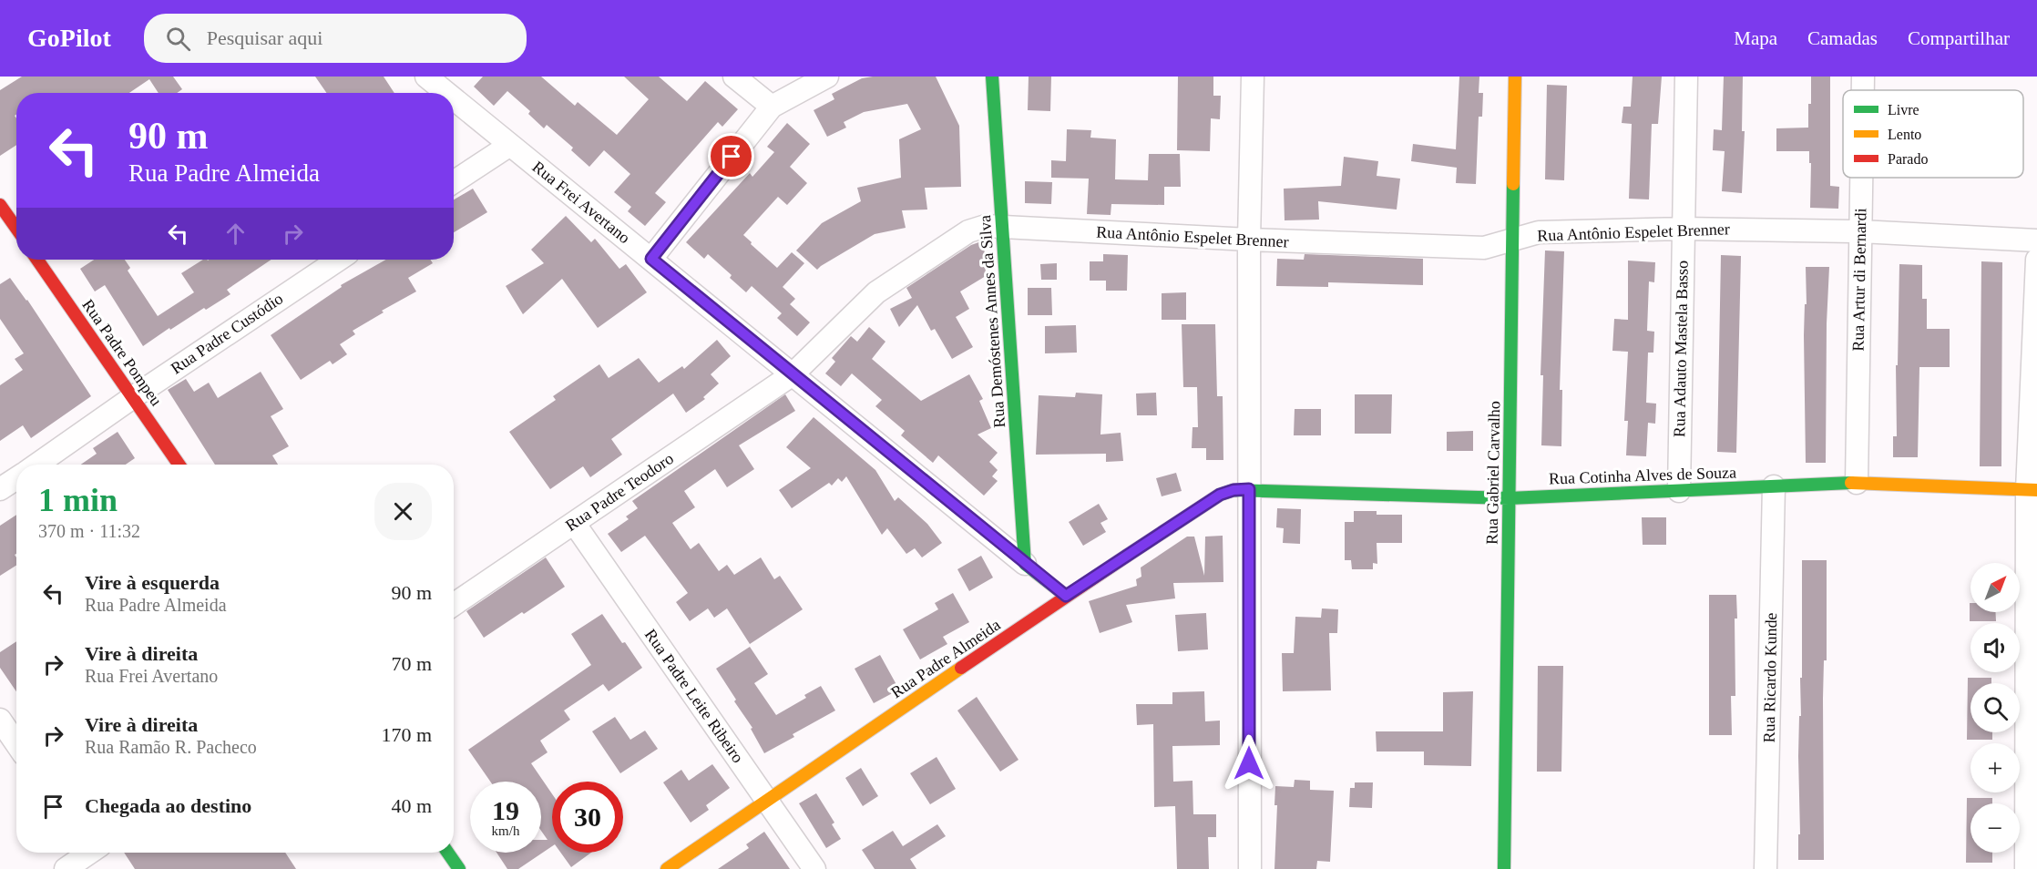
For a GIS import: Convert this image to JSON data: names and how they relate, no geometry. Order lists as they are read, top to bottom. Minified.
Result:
{"streets":{"street":["Rua Frei Avertano","Rua Antônio Espelet Brenner","Rua Artur di Bernardi","Rua Demóstenes Annes da Silva","Rua Padre Custódio","Rua Adauto Mastela Basso","Rua Padre Pompeu","Rua Gabriel Carvalho","Rua Cotinha Alves de Souza","Rua Padre Teodoro","Rua Padre Almeida","Rua Ricardo Kunde","Rua Padre Leite Ribeiro"]},"crossings":[["Rua Frei Avertano","Rua Antônio Espelet Brenner"],["Rua Frei Avertano","Rua Demóstenes Annes da Silva"],["Rua Frei Avertano","Rua Padre Teodoro"],["Rua Frei Avertano","Rua Padre Almeida"],["Rua Antônio Espelet Brenner","Rua Artur di Bernardi"],["Rua Antônio Espelet Brenner","Rua Demóstenes Annes da Silva"],["Rua Antônio Espelet Brenner","Rua Adauto Mastela Basso"],["Rua Antônio Espelet Brenner","Rua Gabriel Carvalho"],["Rua Antônio Espelet Brenner","Rua Padre Teodoro"],["Rua Artur di Bernardi","Rua Cotinha Alves de Souza"],["Rua Padre Custódio","Rua Padre Pompeu"],["Rua Adauto Mastela Basso","Rua Cotinha Alves de Souza"],["Rua Gabriel Carvalho","Rua Cotinha Alves de Souza"],["Rua Cotinha Alves de Souza","Rua Padre Almeida"],["Rua Cotinha Alves de Souza","Rua Ricardo Kunde"],["Rua Padre Teodoro","Rua Padre Leite Ribeiro"],["Rua Padre Almeida","Rua Padre Leite Ribeiro"]],"legend":["Livre","Lento","Parado"],"north":"top right","page":{"header":"GoPilot","search":"Pesquisar aqui","nav":["Mapa","Camadas","Compartilhar"],"turn":["90 m","Rua Padre Almeida"],"heading":["1 min","370 m · 11:32"],"list":[{"name":"Vire à esquerda","note":"Rua Padre Almeida","value":"90 m"},{"name":"Vire à direita","note":"Rua Frei Avertano","value":"70 m"},{"name":"Vire à direita","note":"Rua Ramão R. Pacheco","value":"170 m"},{"name":"Chegada ao destino","value":"40 m"}],"map_buttons":["+","−"],"speed":"19 km/h","limit":"30"}}
